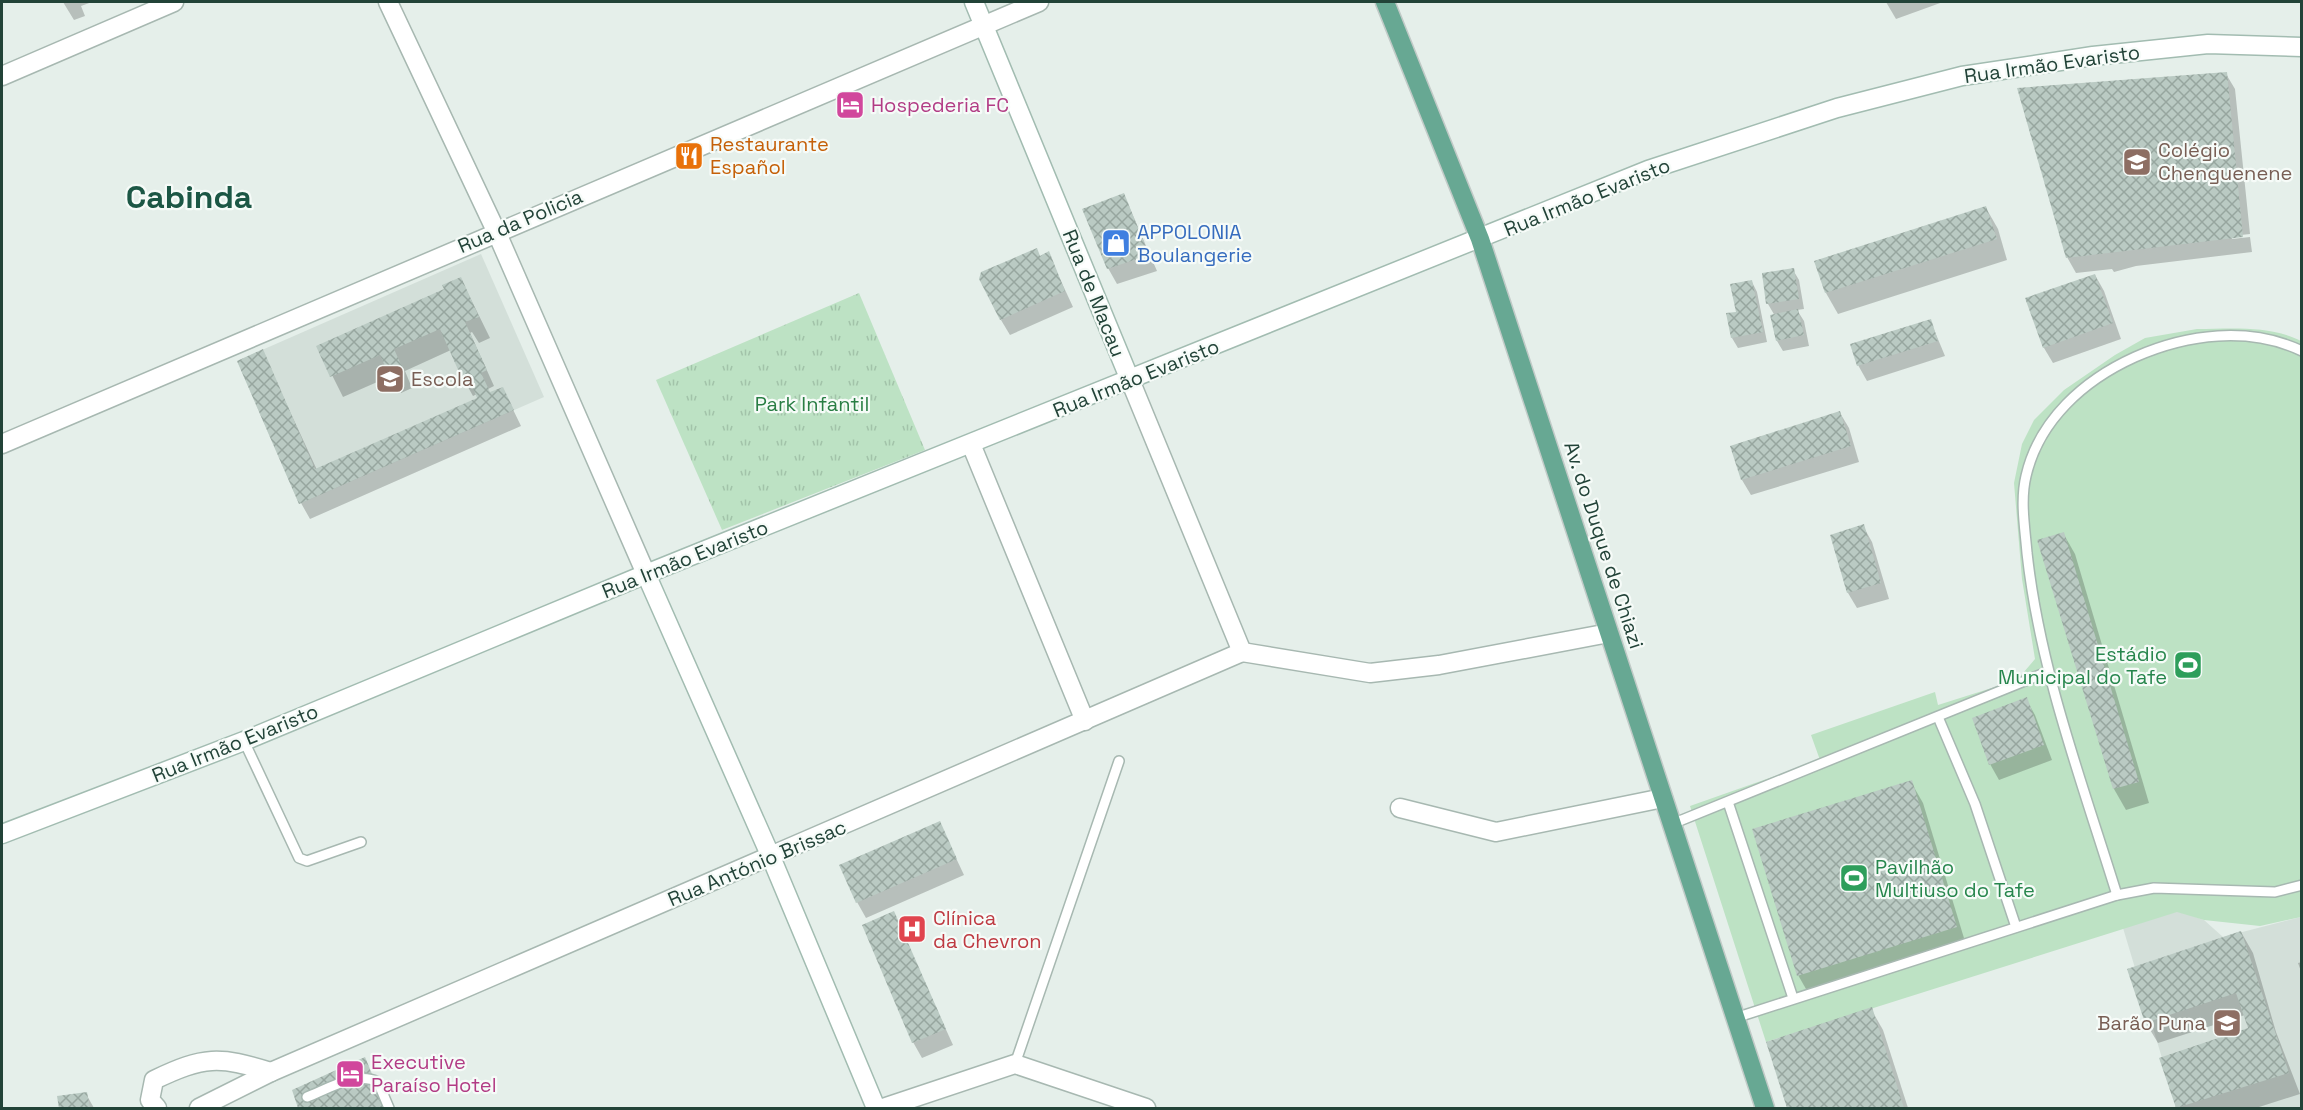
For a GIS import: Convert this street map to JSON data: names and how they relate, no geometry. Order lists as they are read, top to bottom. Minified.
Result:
{"streets":{"main road":["Av. do Duque de Chiazi"],"street":["Rua Irmão Evaristo","Rua da Policia","Rua de Macau","Rua António Brissac"]},"crossings":[["Rua Irmão Evaristo","Rua de Macau"],["Rua Irmão Evaristo","Av. do Duque de Chiazi"],["Rua da Policia","Rua de Macau"],["Rua de Macau","Rua António Brissac"]],"districts":["Cabinda"],"parks":["Park Infantil"],"places":{"hotel":["Hospederia FC","Executive Paraíso Hotel"],"restaurant":["Restaurante Español"],"school or university":["Colégio Chenguenene","Escola","Barão Puna"],"shop":["APPOLONIA Boulangerie"],"sports":["Estádio Municipal do Tafe","Pavilhão Multiuso do Tafe"],"hospital":["Clínica da Chevron"]}}
